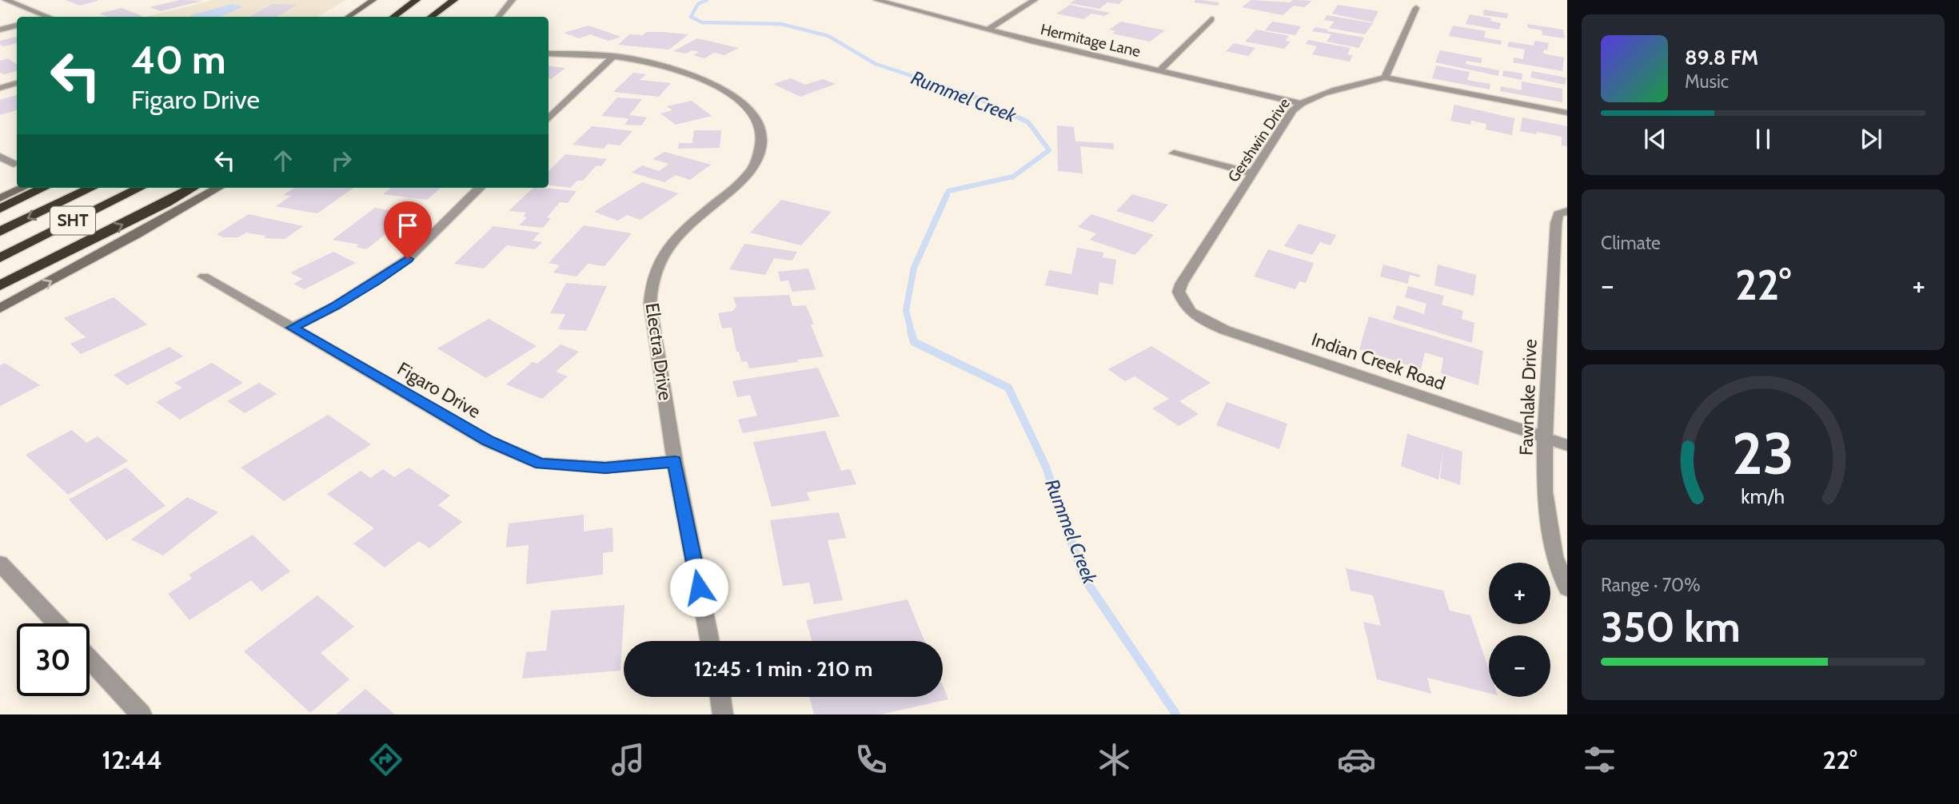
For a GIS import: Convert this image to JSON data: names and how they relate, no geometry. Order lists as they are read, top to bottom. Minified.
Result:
{"streets":{"highway":["SHT"],"street":["Hermitage Lane","Gershwin Drive","Electra Drive","Indian Creek Road","Figaro Drive","Fawnlake Drive"]},"crossings":[["Hermitage Lane","Gershwin Drive"],["Gershwin Drive","Indian Creek Road"],["Electra Drive","Figaro Drive"],["Indian Creek Road","Fawnlake Drive"]],"water":["Rummel Creek"],"page":{"turn":["40 m","Figaro Drive"],"song":["89.8 FM","Music"],"tile":["Climate",["Range · 70%","350 km"]],"heat":["−","22°","+"],"map_buttons":["+","−"],"limit":"30","trip":"12:45 · 1 min · 210 m","tabs":["12:44","22°"],"gauge":["23","km/h"]}}
